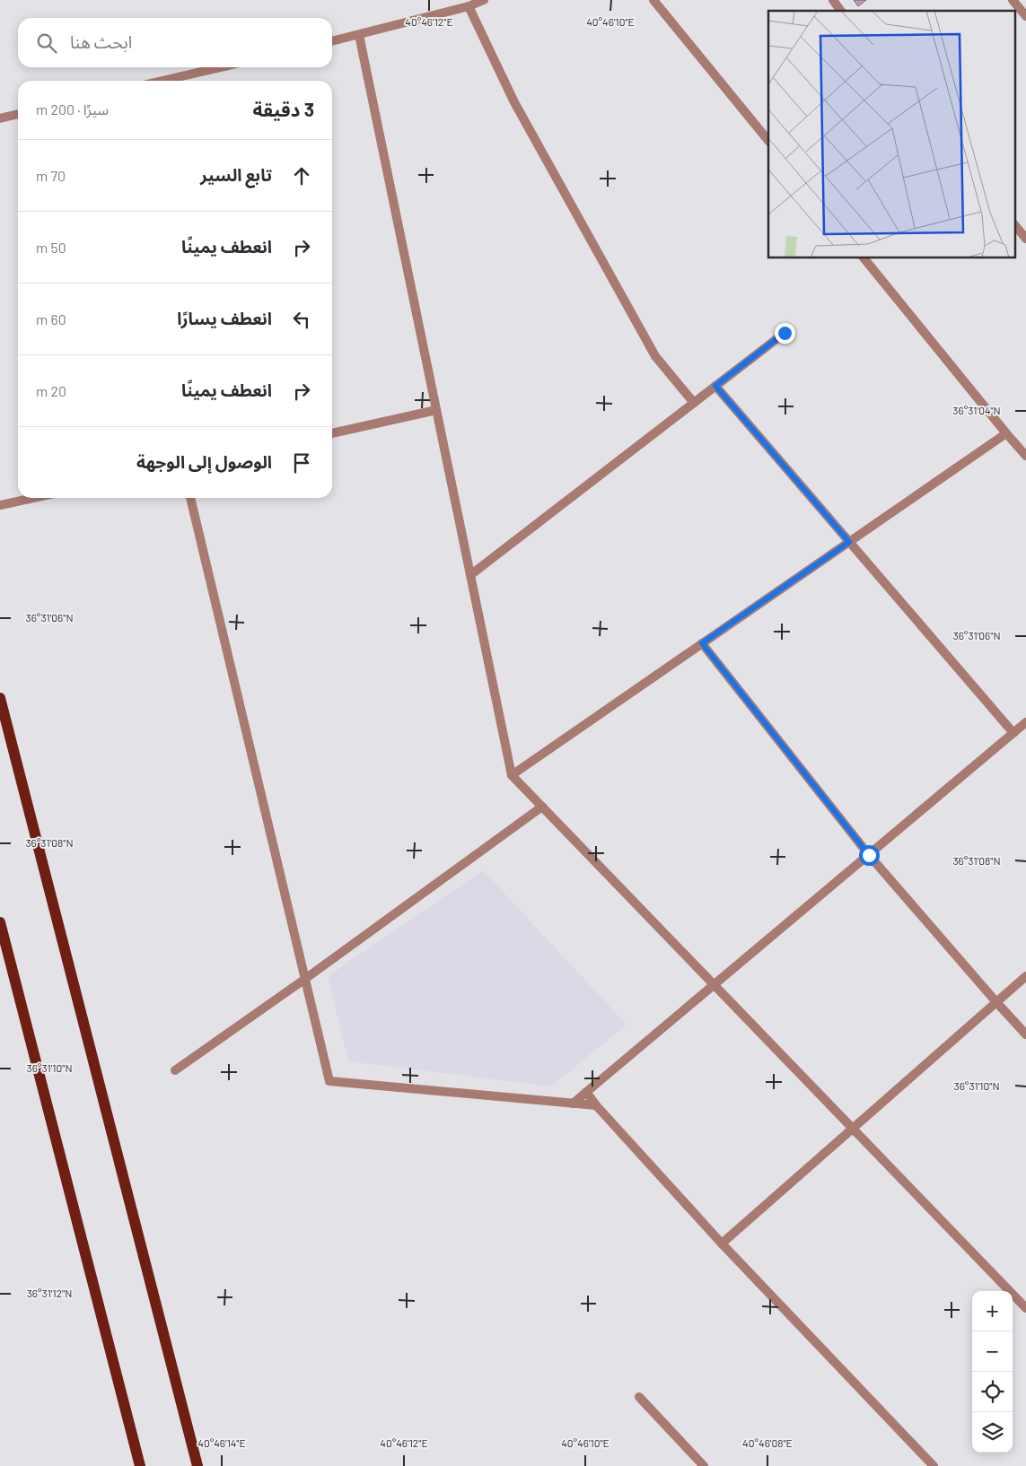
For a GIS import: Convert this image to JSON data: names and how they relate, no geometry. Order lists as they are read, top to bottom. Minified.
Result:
{"page":{"search":"ابحث هنا","heading":["3 دقيقة","سيرًا · 200 m"],"list":[["تابع السير","70 m"],["انعطف يمينًا","50 m"],["انعطف يسارًا","60 m"],["انعطف يمينًا","20 m"],"الوصول إلى الوجهة"],"map_buttons":["+","−"]},"coordinates":["40°46'12\"E","40°46'10\"E","36°31'04\"N","36°31'06\"N","36°31'08\"N","36°31'10\"N","36°31'12\"N","40°46'14\"E","40°46'08\"E"]}
